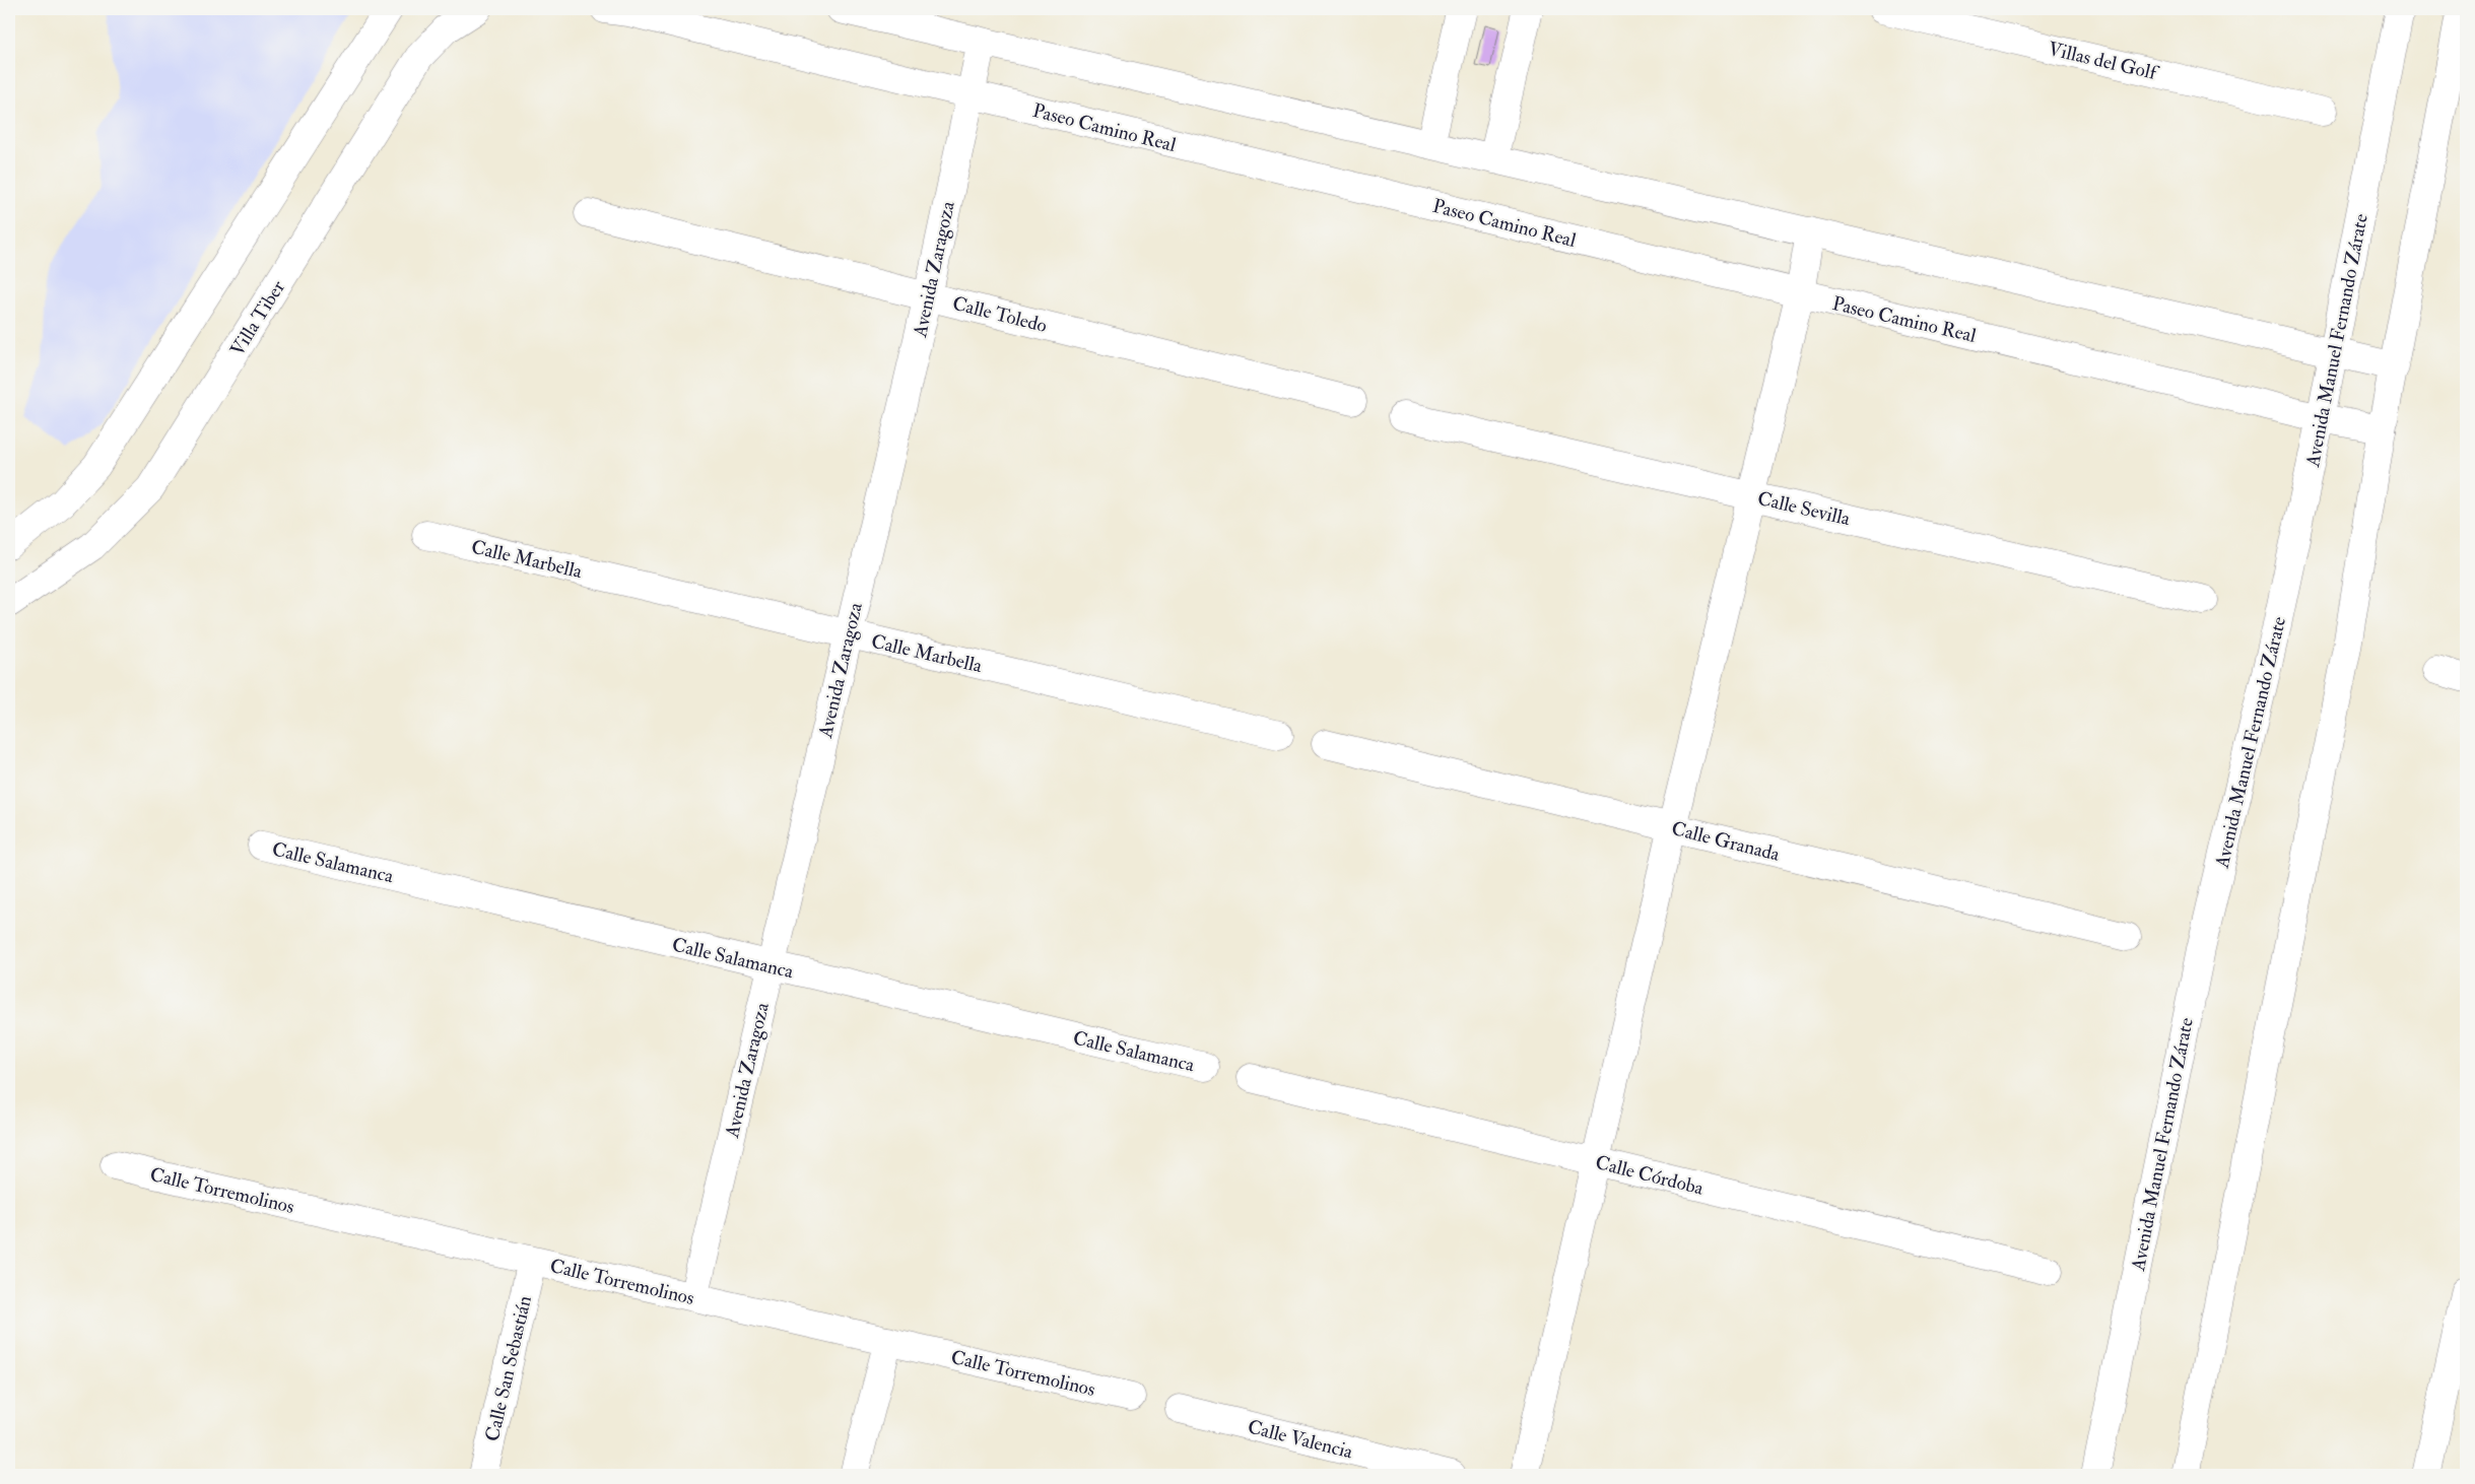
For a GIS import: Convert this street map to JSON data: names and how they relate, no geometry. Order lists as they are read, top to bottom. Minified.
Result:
{"streets":{"street":["Villas del Golf","Paseo Camino Real","Avenida Zaragoza","Calle Toledo","Villa Tiber","Avenida Manuel Fernando Zárate","Calle Sevilla","Calle Marbella","Calle Granada","Calle Salamanca","Calle Córdoba","Calle Torremolinos","Calle San Sebastián","Calle Valencia"]},"crossings":[["Paseo Camino Real","Avenida Zaragoza"],["Paseo Camino Real","Avenida Manuel Fernando Zárate"],["Avenida Zaragoza","Calle Toledo"],["Avenida Zaragoza","Calle Marbella"],["Avenida Zaragoza","Calle Salamanca"],["Avenida Zaragoza","Calle Torremolinos"],["Calle Torremolinos","Calle San Sebastián"]]}
